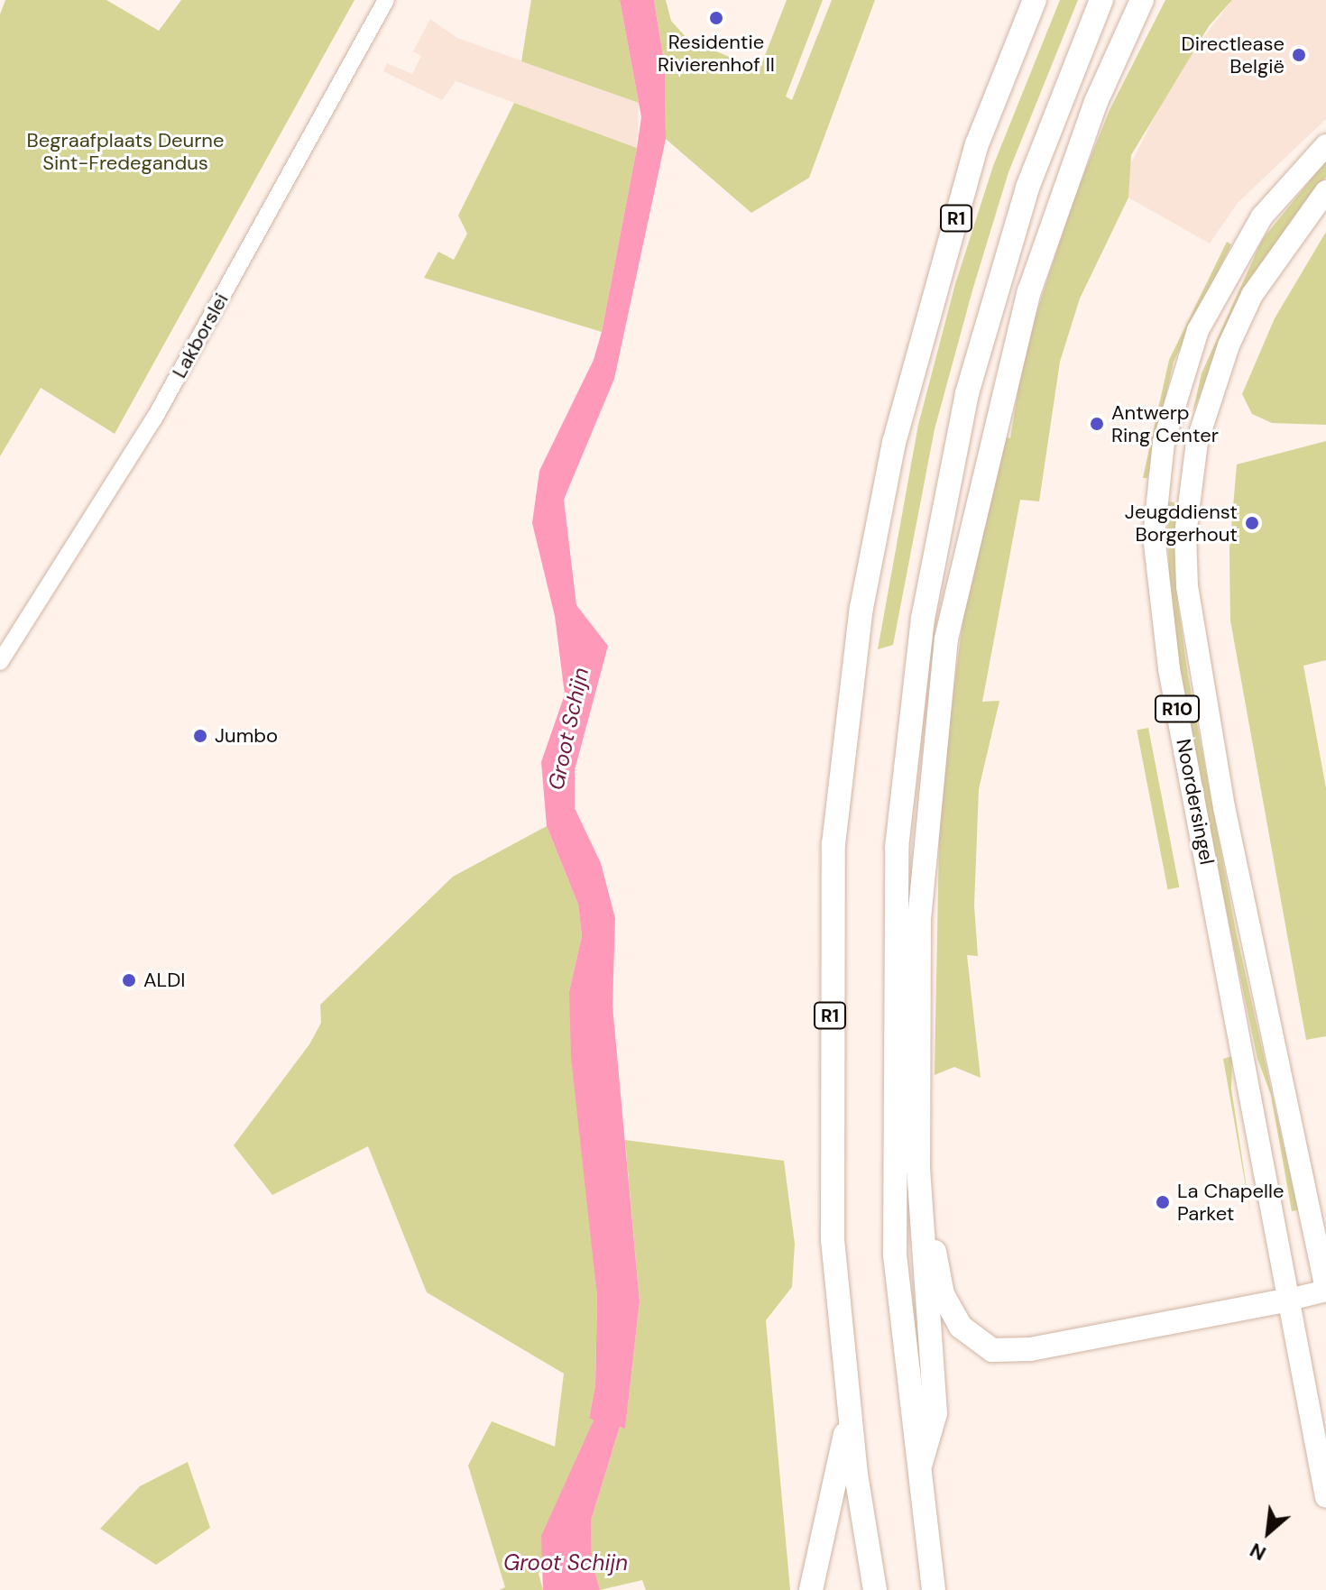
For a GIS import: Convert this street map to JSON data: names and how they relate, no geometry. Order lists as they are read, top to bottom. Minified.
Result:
{"streets":{"highway":["R1"],"main road":["R10","Noordersingel"],"street":["Lakborslei"]},"water":["Groot Schijn"],"parks":["Begraafplaats Deurne Sint-Fredegandus"],"places":["Residentie Rivierenhof II","Directlease België","Antwerp Ring Center","Jeugddienst Borgerhout","Jumbo","ALDI","La Chapelle Parket"],"north":"bottom left"}
